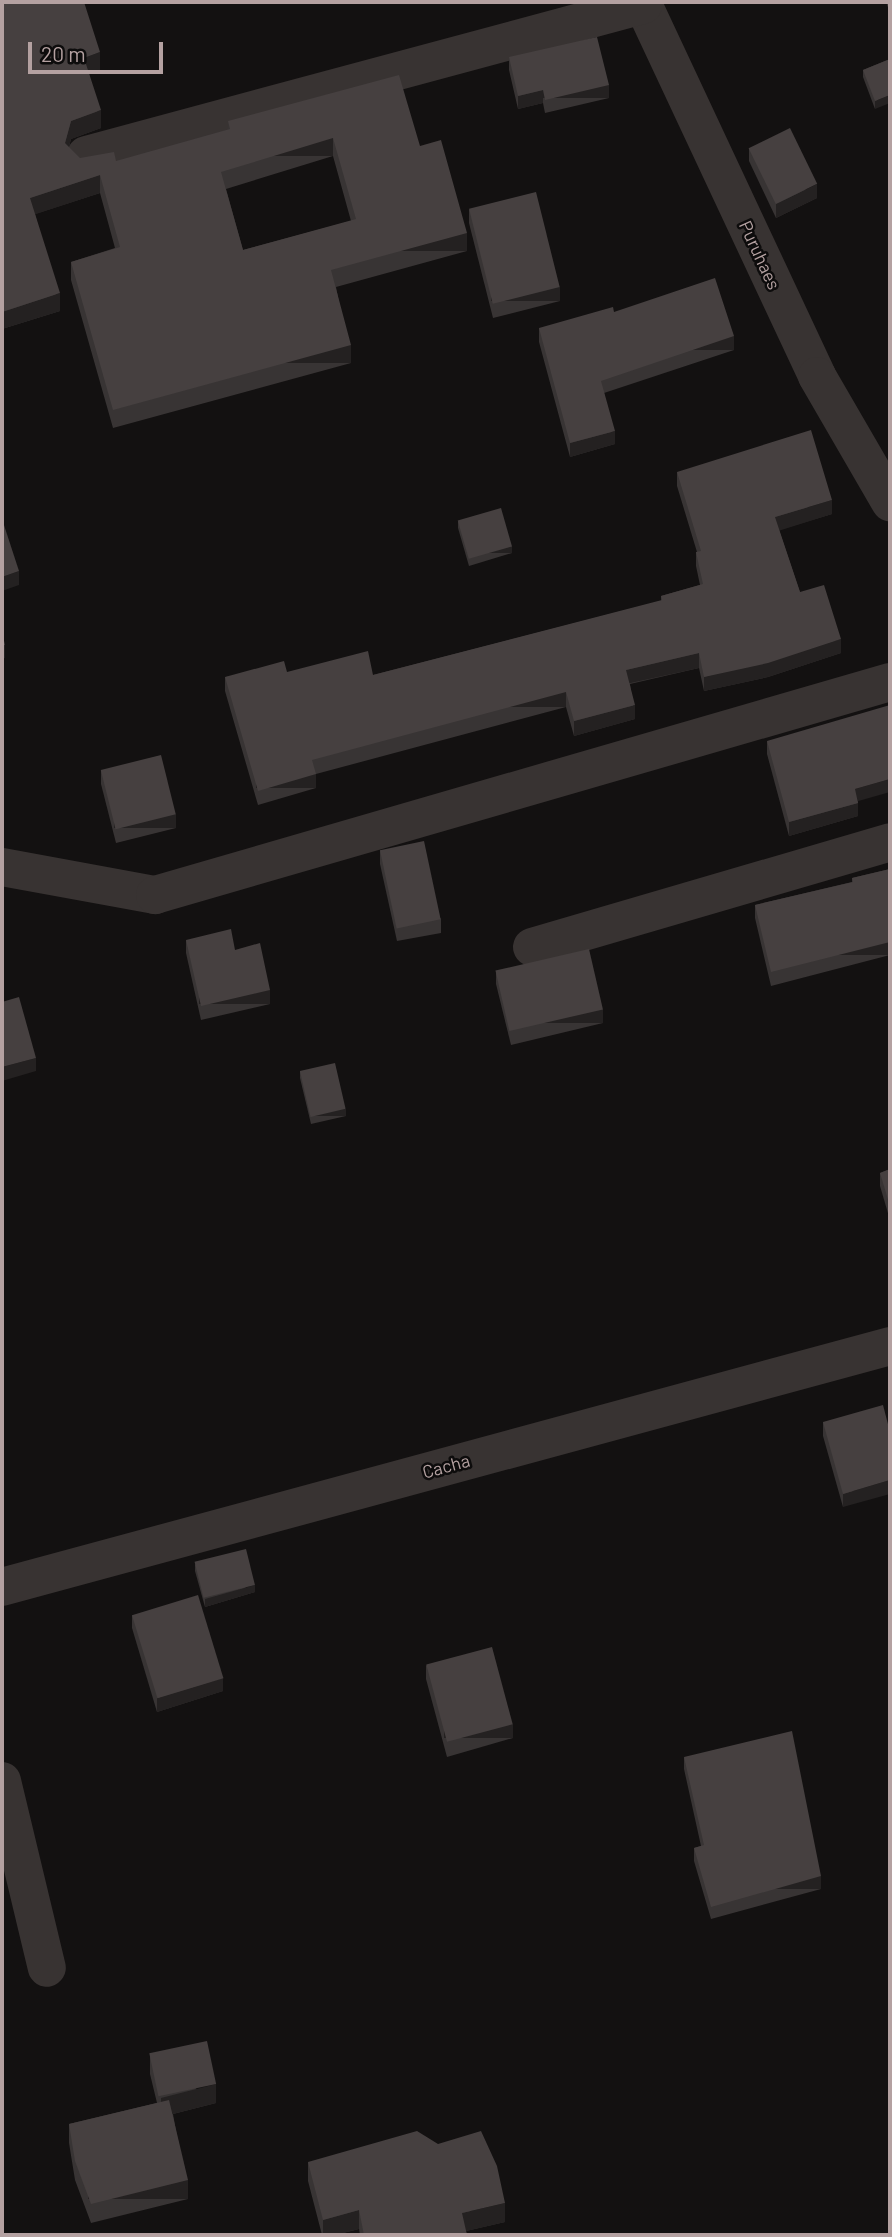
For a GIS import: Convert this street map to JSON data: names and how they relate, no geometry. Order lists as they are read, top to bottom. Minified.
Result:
{"streets":{"street":["Puruhaes","Cacha"]},"scale_bar":"20 m"}
